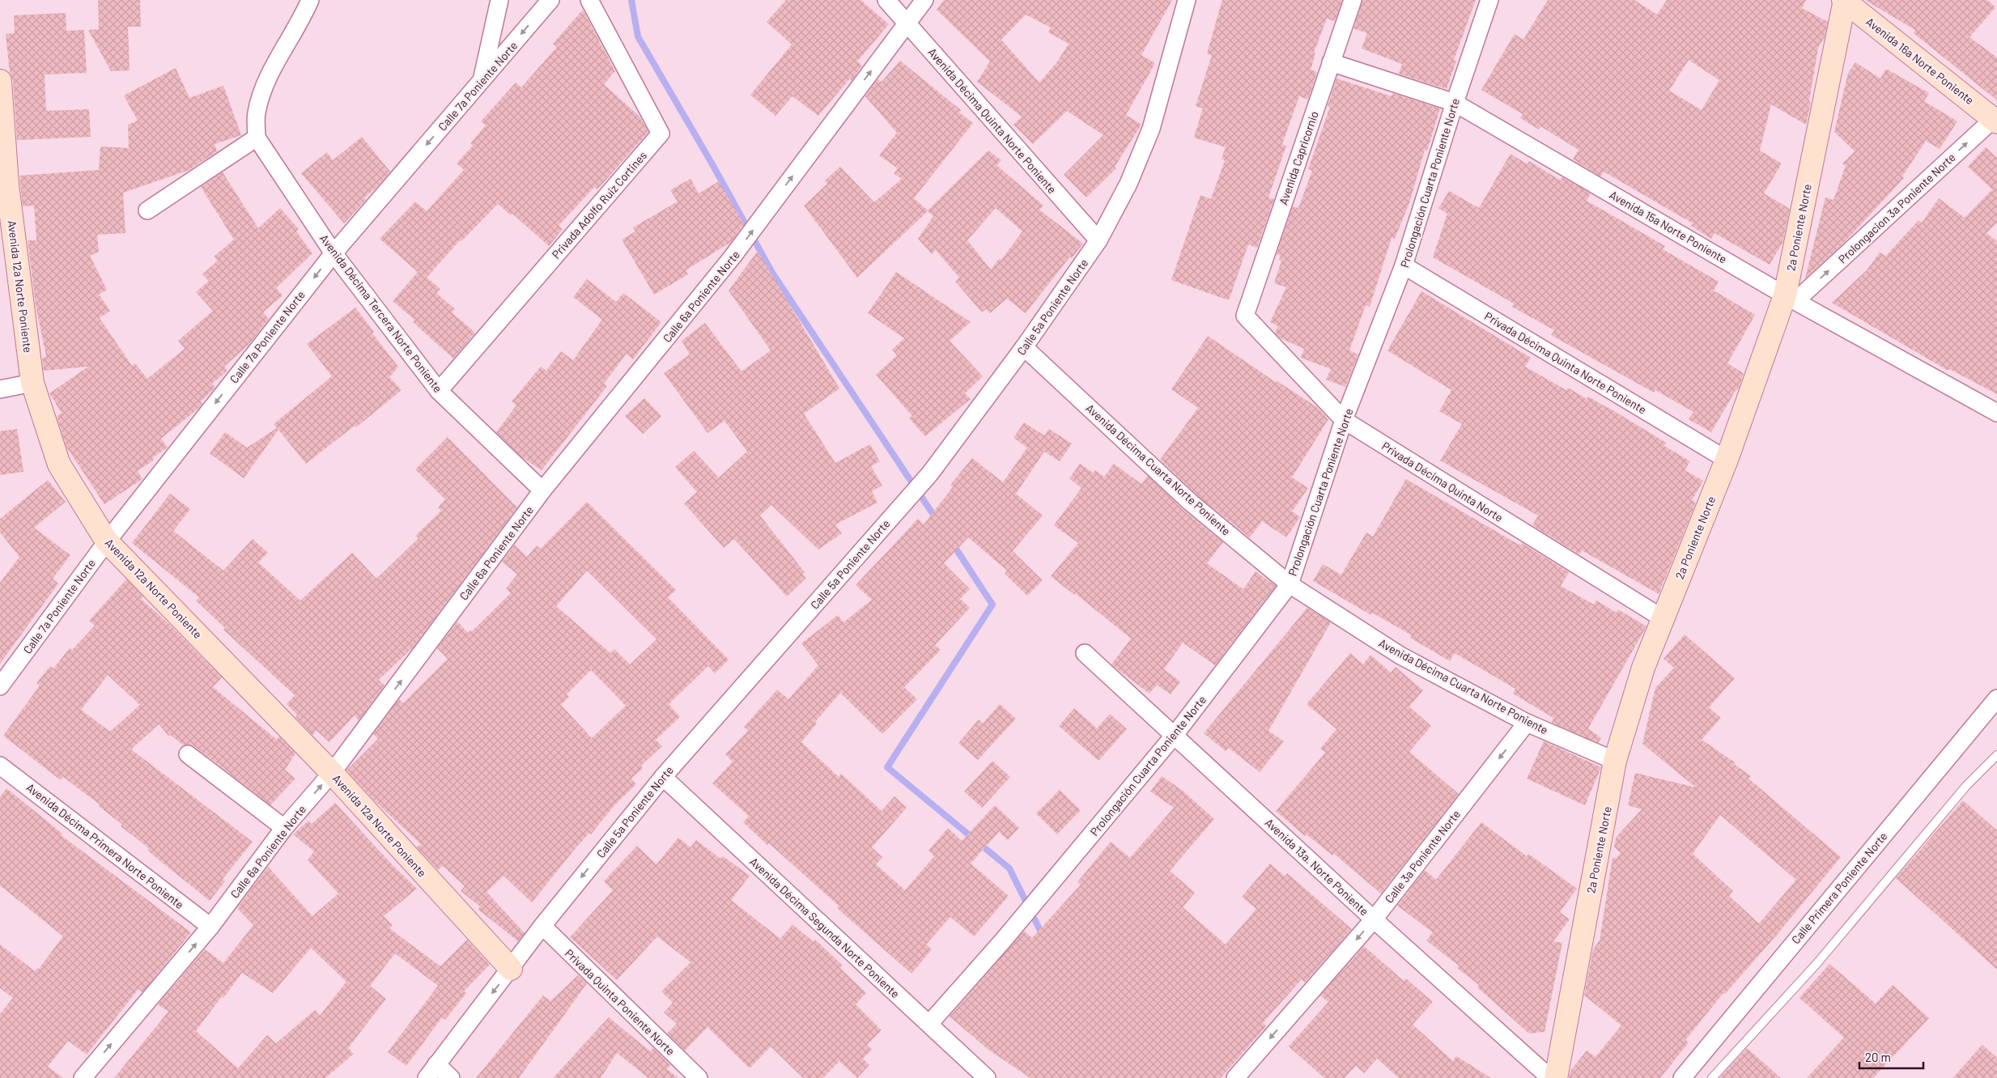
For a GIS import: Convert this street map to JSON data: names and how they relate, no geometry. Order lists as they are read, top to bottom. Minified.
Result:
{"streets":{"street":["Avenida 16a Norte Poniente","Calle 7a Poniente Norte","Avenida Décima Quinta Norte Poniente","Avenida Capricornio","Prolongación Cuarta Poniente Norte","Privada Adolfo Ruiz Cortines","Prolongacion 3a Poniente Norte","Avenida 15a Norte Poniente","2a Poniente Norte","Avenida 12a Norte Poniente","Calle 6a Poniente Norte","Calle 5a Poniente Norte","Avenida Décima Tercera Norte Poniente","Privada Décima Quinta Norte Poniente","Avenida Décima Cuarta Norte Poniente","Privada Décima Quinta Norte","Avenida Décima Primera Norte Poniente","Calle 3a Poniente Norte","Avenida 13a. Norte Poniente","Calle Primera Poniente Norte","Avenida Décima Segunda Norte Poniente","Privada Quinta Poniente Norte"]},"crossings":[["Avenida 16a Norte Poniente","Prolongacion 3a Poniente Norte"],["Avenida 16a Norte Poniente","2a Poniente Norte"],["Calle 7a Poniente Norte","Avenida 12a Norte Poniente"],["Calle 7a Poniente Norte","Avenida Décima Tercera Norte Poniente"],["Avenida Décima Quinta Norte Poniente","Calle 6a Poniente Norte"],["Avenida Décima Quinta Norte Poniente","Calle 5a Poniente Norte"],["Avenida Capricornio","Avenida 15a Norte Poniente"],["Avenida Capricornio","Privada Décima Quinta Norte"],["Prolongación Cuarta Poniente Norte","Avenida 15a Norte Poniente"],["Prolongación Cuarta Poniente Norte","Privada Décima Quinta Norte Poniente"],["Prolongación Cuarta Poniente Norte","Avenida Décima Cuarta Norte Poniente"],["Prolongación Cuarta Poniente Norte","Privada Décima Quinta Norte"],["Prolongación Cuarta Poniente Norte","Avenida 13a. Norte Poniente"],["Prolongación Cuarta Poniente Norte","Avenida Décima Segunda Norte Poniente"],["Privada Adolfo Ruiz Cortines","Avenida Décima Tercera Norte Poniente"],["Prolongacion 3a Poniente Norte","Avenida 15a Norte Poniente"],["Prolongacion 3a Poniente Norte","2a Poniente Norte"],["Avenida 15a Norte Poniente","2a Poniente Norte"],["2a Poniente Norte","Privada Décima Quinta Norte Poniente"],["2a Poniente Norte","Avenida Décima Cuarta Norte Poniente"],["2a Poniente Norte","Privada Décima Quinta Norte"],["Avenida 12a Norte Poniente","Calle 6a Poniente Norte"],["Avenida 12a Norte Poniente","Calle 5a Poniente Norte"],["Calle 6a Poniente Norte","Avenida Décima Tercera Norte Poniente"],["Calle 6a Poniente Norte","Avenida Décima Primera Norte Poniente"],["Calle 5a Poniente Norte","Avenida Décima Cuarta Norte Poniente"],["Calle 5a Poniente Norte","Avenida Décima Segunda Norte Poniente"],["Calle 5a Poniente Norte","Privada Quinta Poniente Norte"],["Avenida Décima Cuarta Norte Poniente","Calle 3a Poniente Norte"],["Calle 3a Poniente Norte","Avenida 13a. Norte Poniente"]],"one_way":["Calle 7a Poniente Norte","Prolongacion 3a Poniente Norte","Calle 6a Poniente Norte","Calle 3a Poniente Norte"],"scale_bar":"20 m"}
